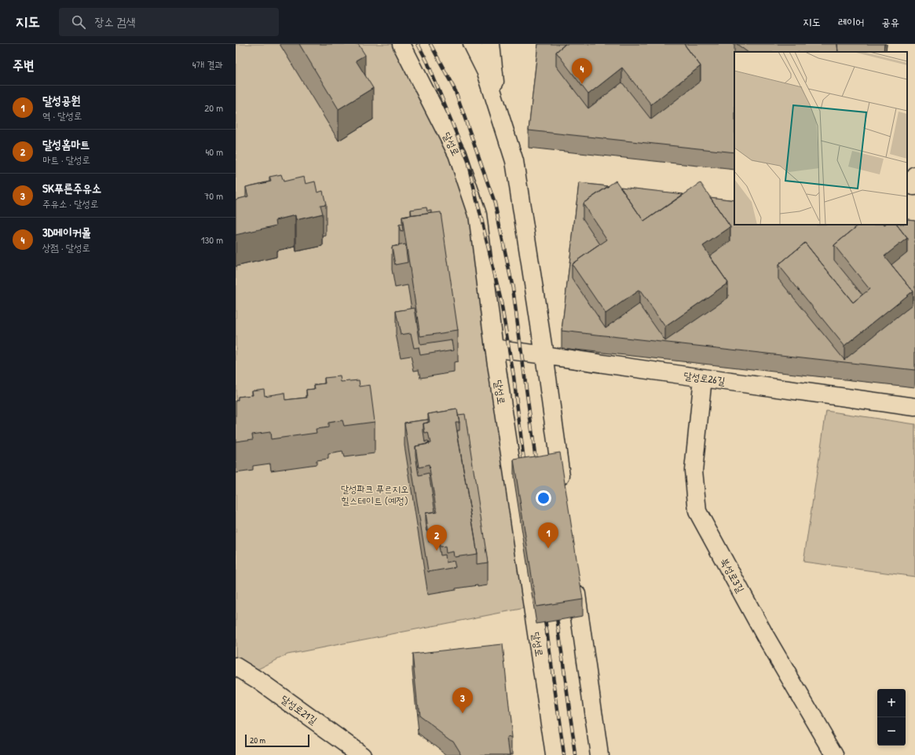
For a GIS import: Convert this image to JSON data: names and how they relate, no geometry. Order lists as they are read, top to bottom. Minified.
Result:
{"streets":{"main road":["달성로","달성로26길","북성로3길","달성로21길"]},"crossings":[["달성로","달성로26길"],["달성로26길","북성로3길"]],"parks":["달성파크 푸르지오 힐스테이트 (예정)"],"scale_bar":"20 m","page":{"header":"지도","search":"장소 검색","nav":["지도","레이어","공유"],"heading":["주변","4개 결과"],"pins":["4","1","2","3"],"list":[{"mark":"1","name":"달성공원","note":"역 · 달성로","value":"20 m"},{"mark":"2","name":"달성홈마트","note":"마트 · 달성로","value":"40 m"},{"mark":"3","name":"SK푸른주유소","note":"주유소 · 달성로","value":"70 m"},{"mark":"4","name":"3D메이커몰","note":"상점 · 달성로","value":"130 m"}],"map_buttons":["+","−"],"scale":"20 m"}}
